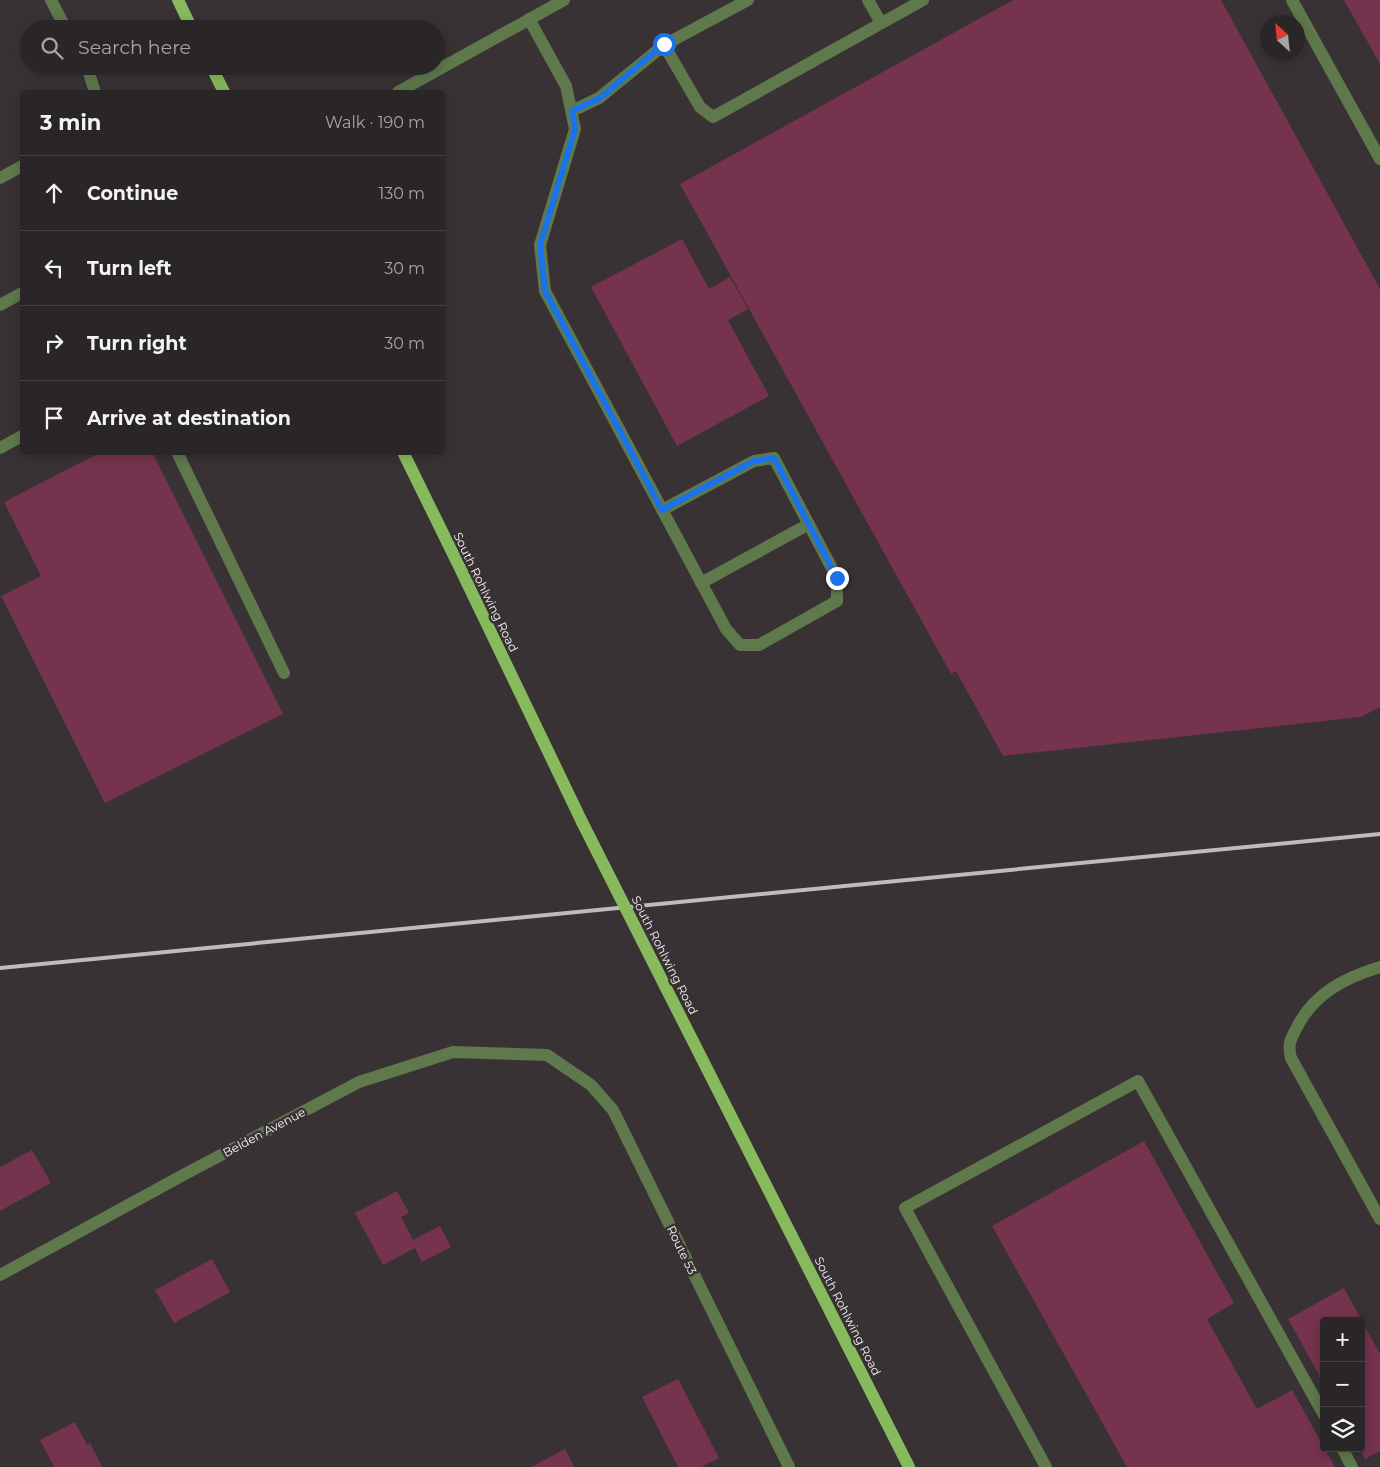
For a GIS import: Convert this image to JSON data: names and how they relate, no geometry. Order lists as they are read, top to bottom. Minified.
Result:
{"streets":{"main road":["South Rohlwing Road"],"street":["Belden Avenue","Route 53"]},"crossings":[["Belden Avenue","Route 53"]],"north":"top left","page":{"search":"Search here","heading":["3 min","Walk · 190 m"],"list":[["Continue","130 m"],["Turn left","30 m"],["Turn right","30 m"],"Arrive at destination"],"map_buttons":["+","−"]}}
